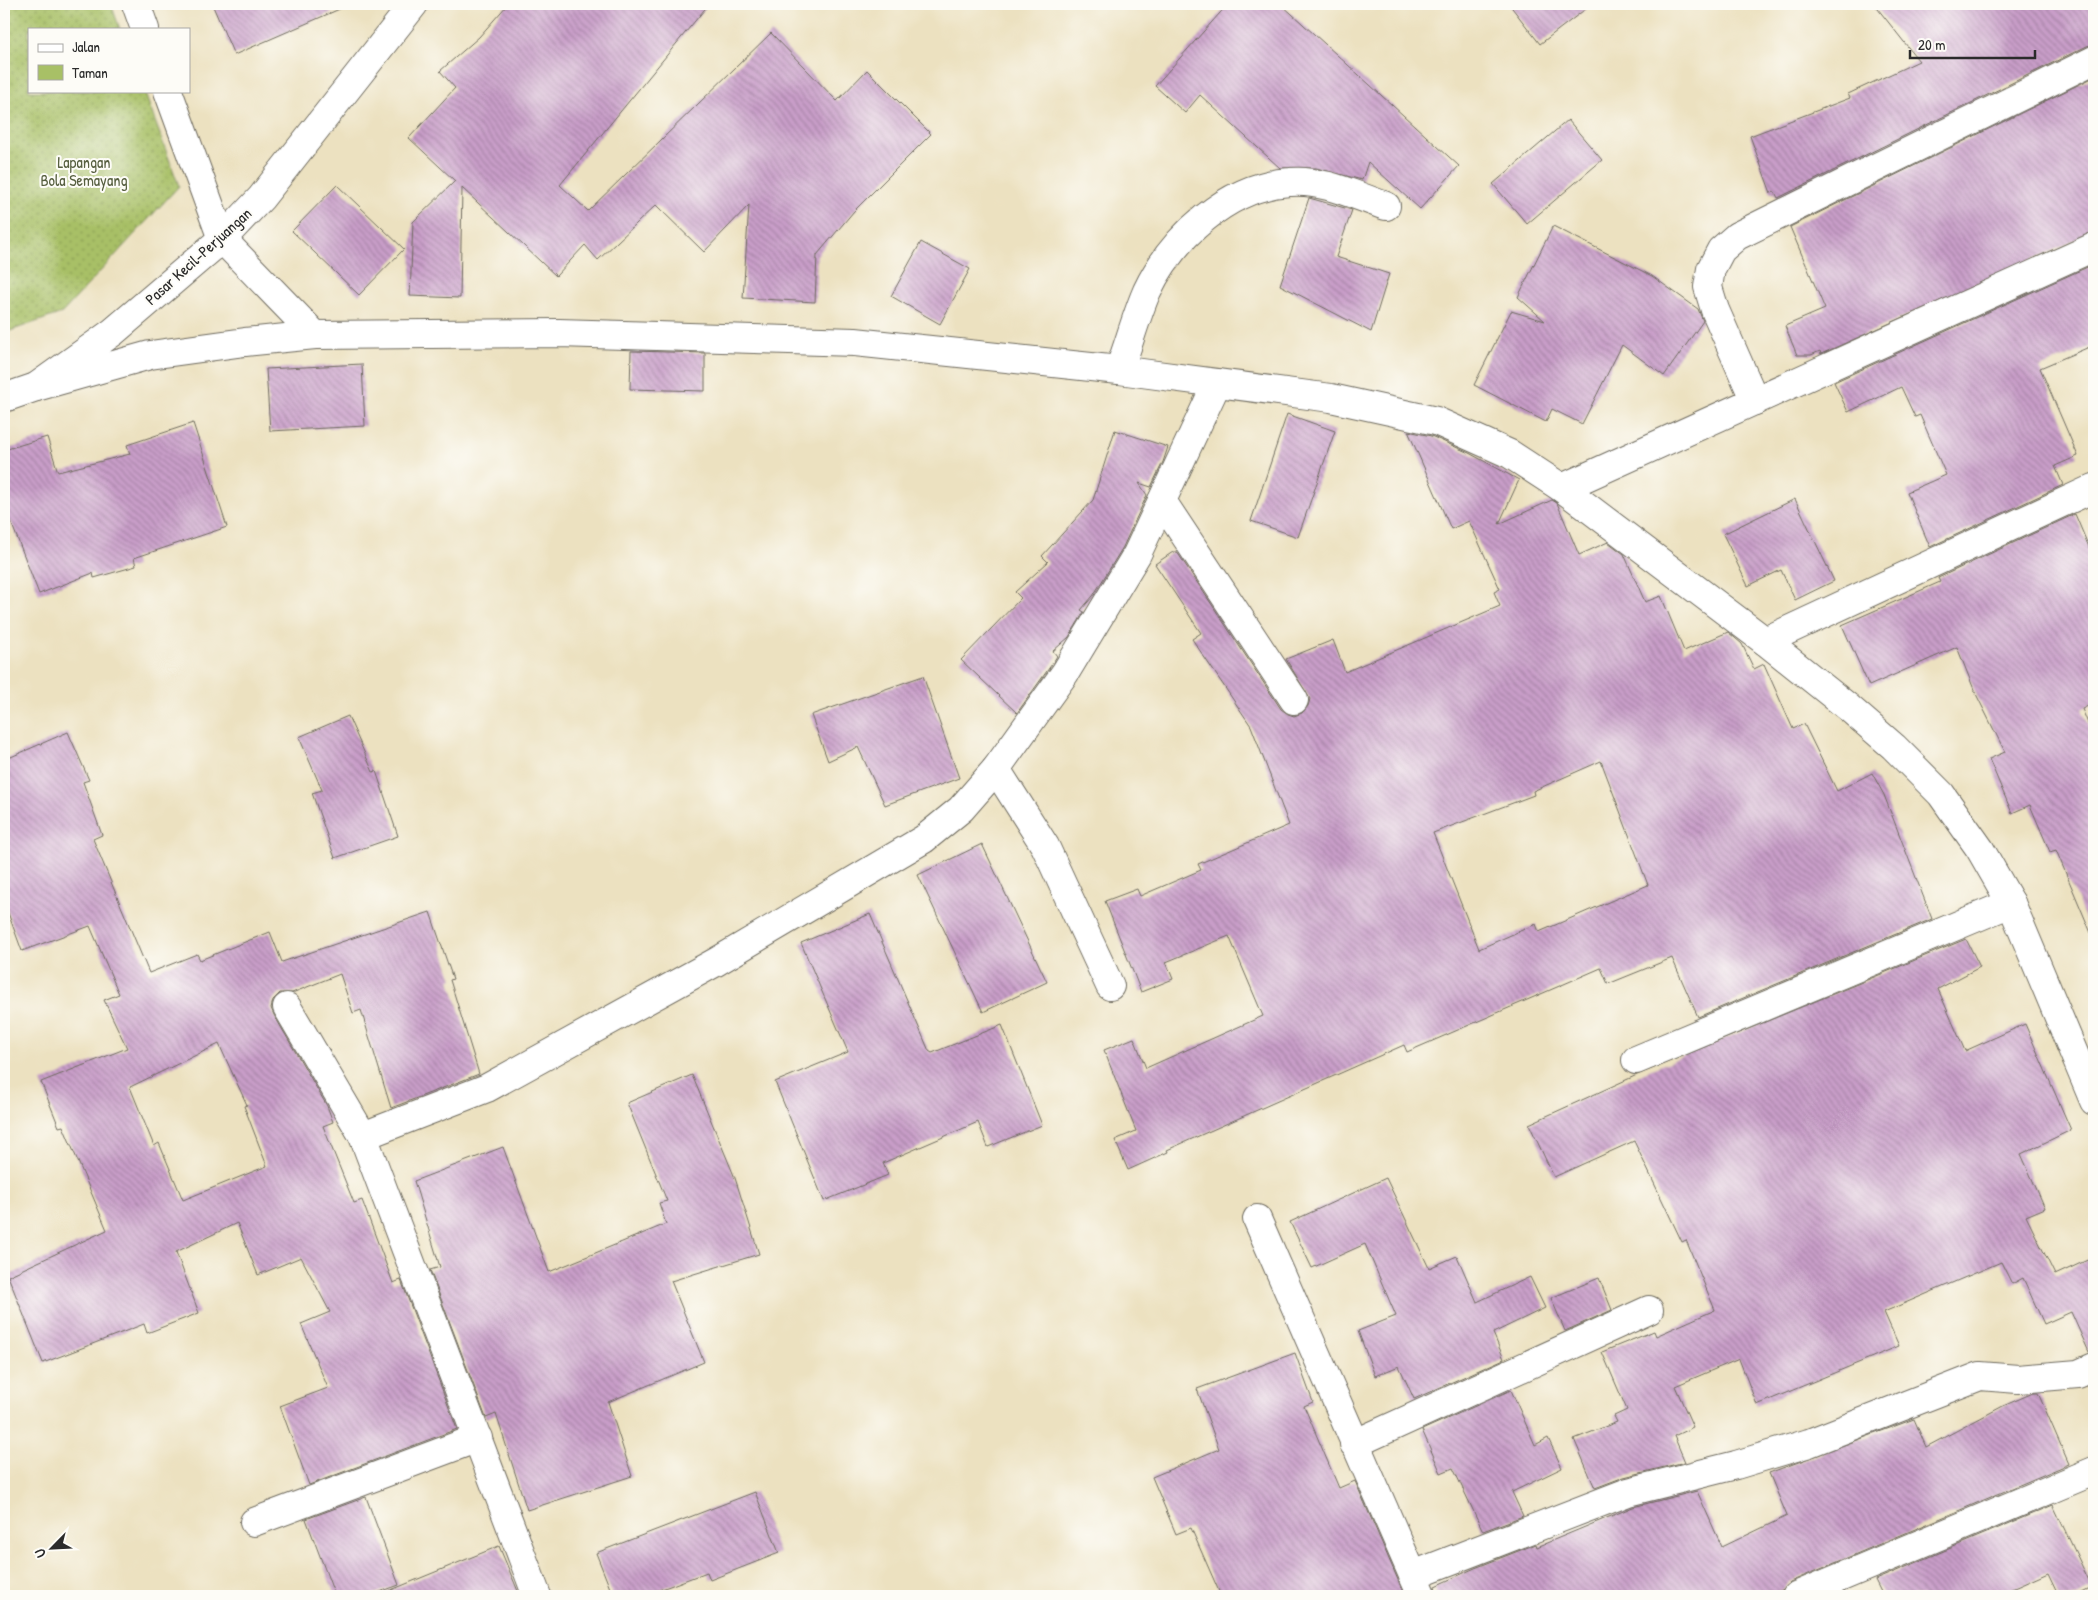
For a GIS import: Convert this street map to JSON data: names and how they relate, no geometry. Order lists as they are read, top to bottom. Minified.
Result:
{"streets":{"street":["Pasar Kecil-Perjuangan"]},"parks":["Lapangan Bola Semayang"],"legend":["Jalan","Taman"],"scale_bar":"20 m","north":"bottom left"}
